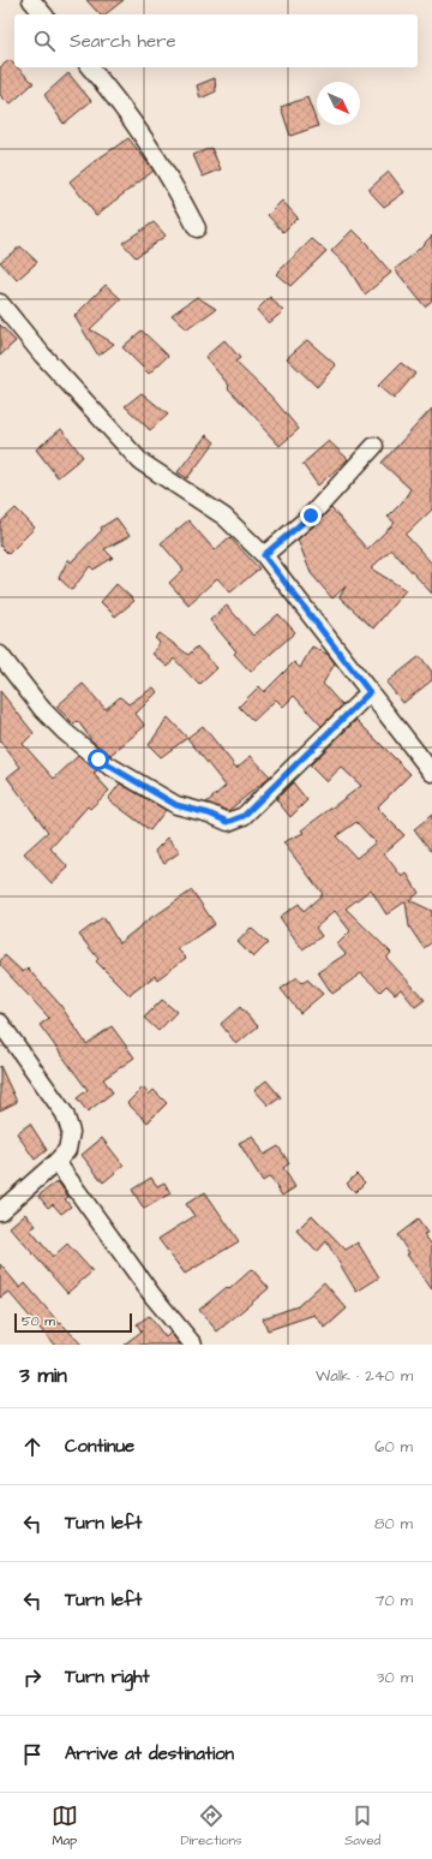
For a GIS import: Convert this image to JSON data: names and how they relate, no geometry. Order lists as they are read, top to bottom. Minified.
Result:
{"scale_bar":"50 m","north":"bottom right","page":{"search":"Search here","scale":"50 m","heading":["3 min","Walk · 240 m"],"list":[["Continue","60 m"],["Turn left","80 m"],["Turn left","70 m"],["Turn right","30 m"],"Arrive at destination"],"nav":["Map","Directions","Saved"]}}
